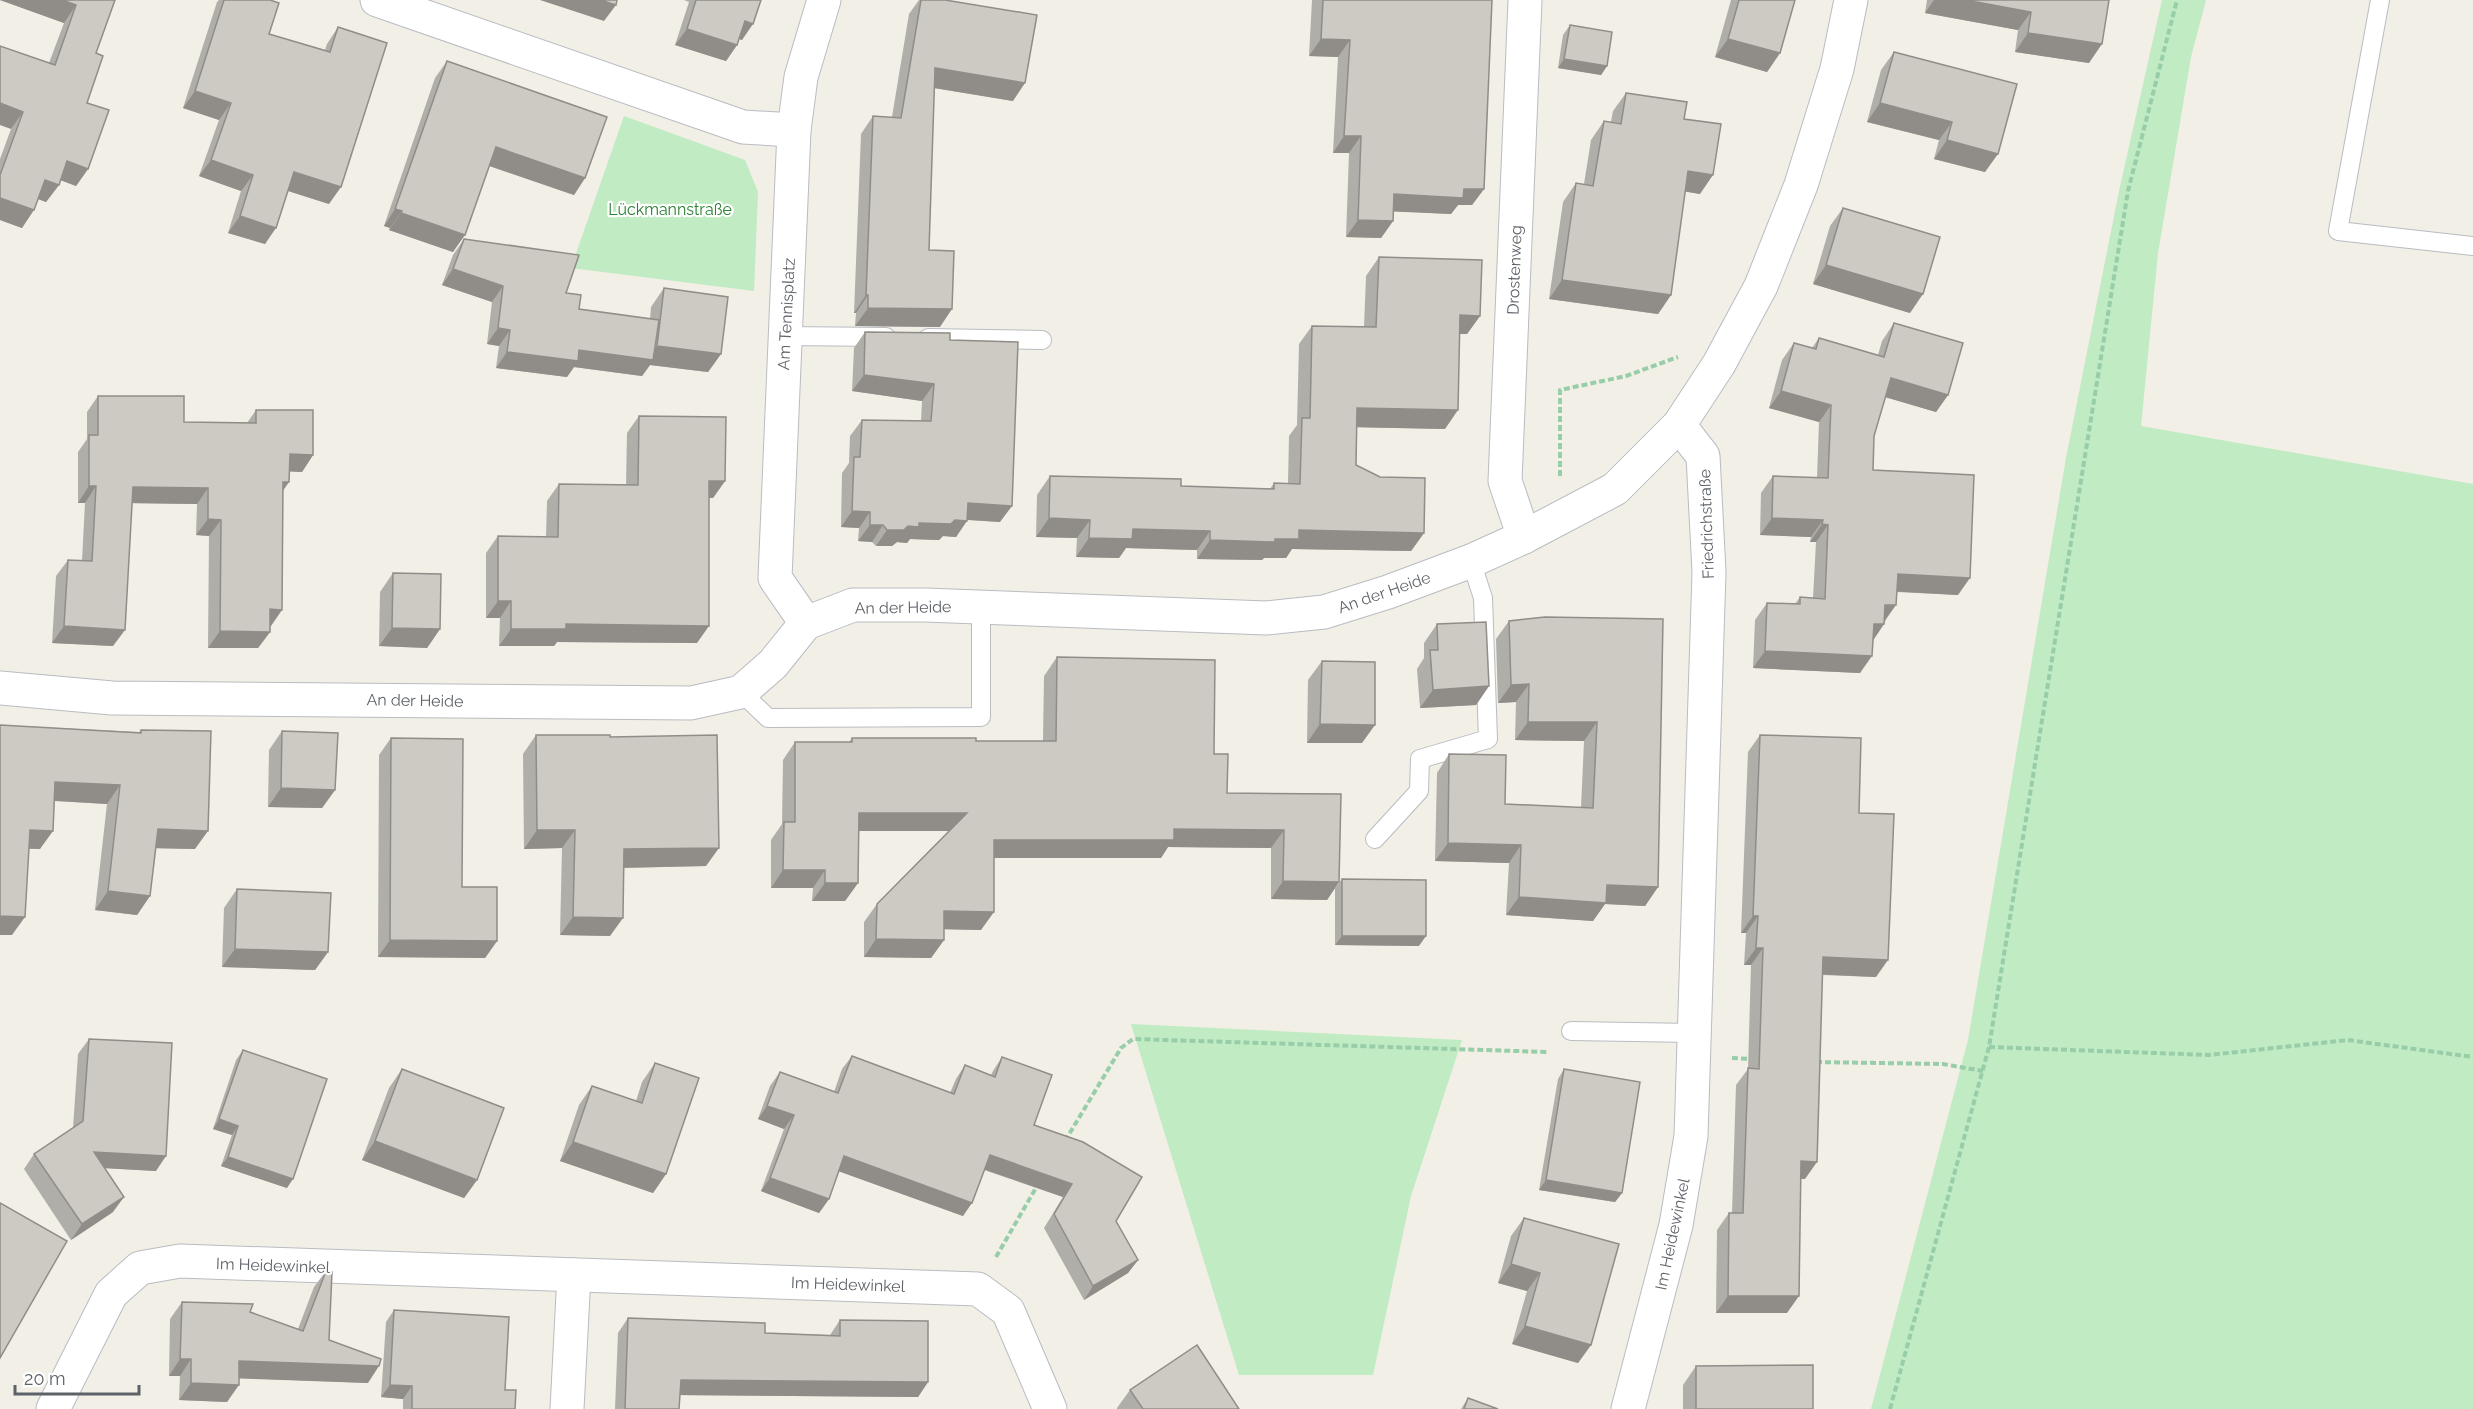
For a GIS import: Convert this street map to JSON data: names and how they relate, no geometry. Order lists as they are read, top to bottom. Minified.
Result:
{"streets":{"street":["Drostenweg","Am Tennisplatz","Friedrichstraße","An der Heide","Im Heidewinkel"]},"crossings":[["Drostenweg","An der Heide"],["Am Tennisplatz","An der Heide"],["Friedrichstraße","An der Heide"],["Friedrichstraße","Im Heidewinkel"]],"parks":["Lückmannstraße"],"scale_bar":"20 m"}
